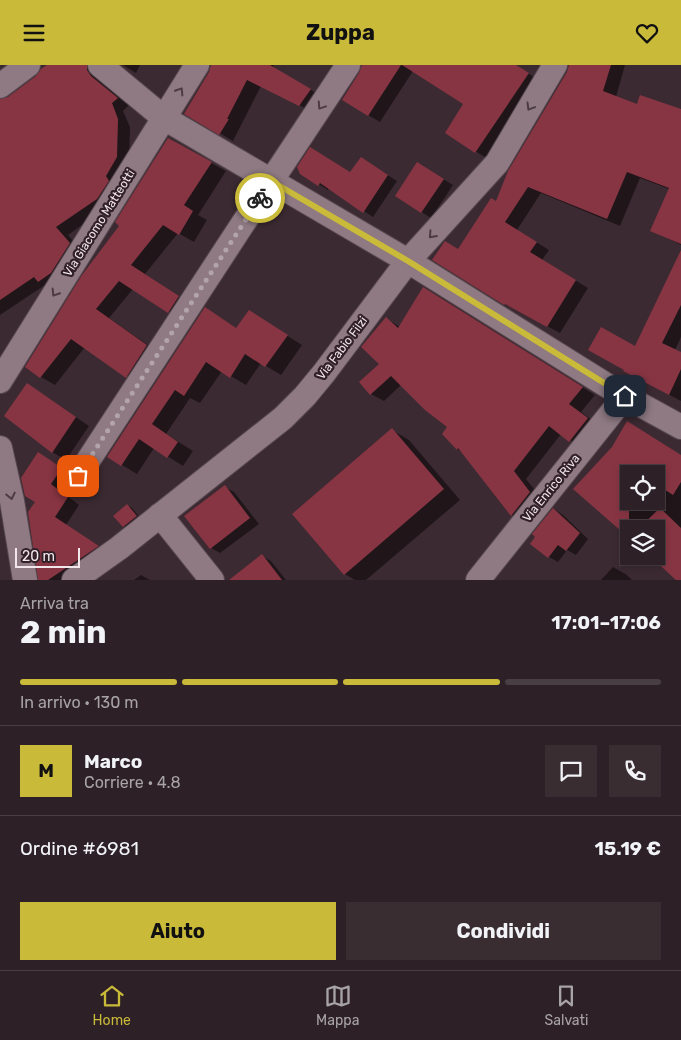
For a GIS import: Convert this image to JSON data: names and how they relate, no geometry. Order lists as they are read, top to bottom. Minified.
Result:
{"streets":{"street":["Via Giacomo Matteotti","Via Fabio Filzi","Via Enrico Riva"]},"scale_bar":"20 m","page":{"header":"Zuppa","scale":"20 m","heading":["2 min","Arriva tra","17:01–17:06"],"panel":["Marco","Corriere · 4.8","Ordine #6981","15.19 €"],"bar":"In arrivo · 130 m","round":"M","buttons":["Aiuto","Condividi"],"tabs":["Home","Mappa","Salvati"]}}
